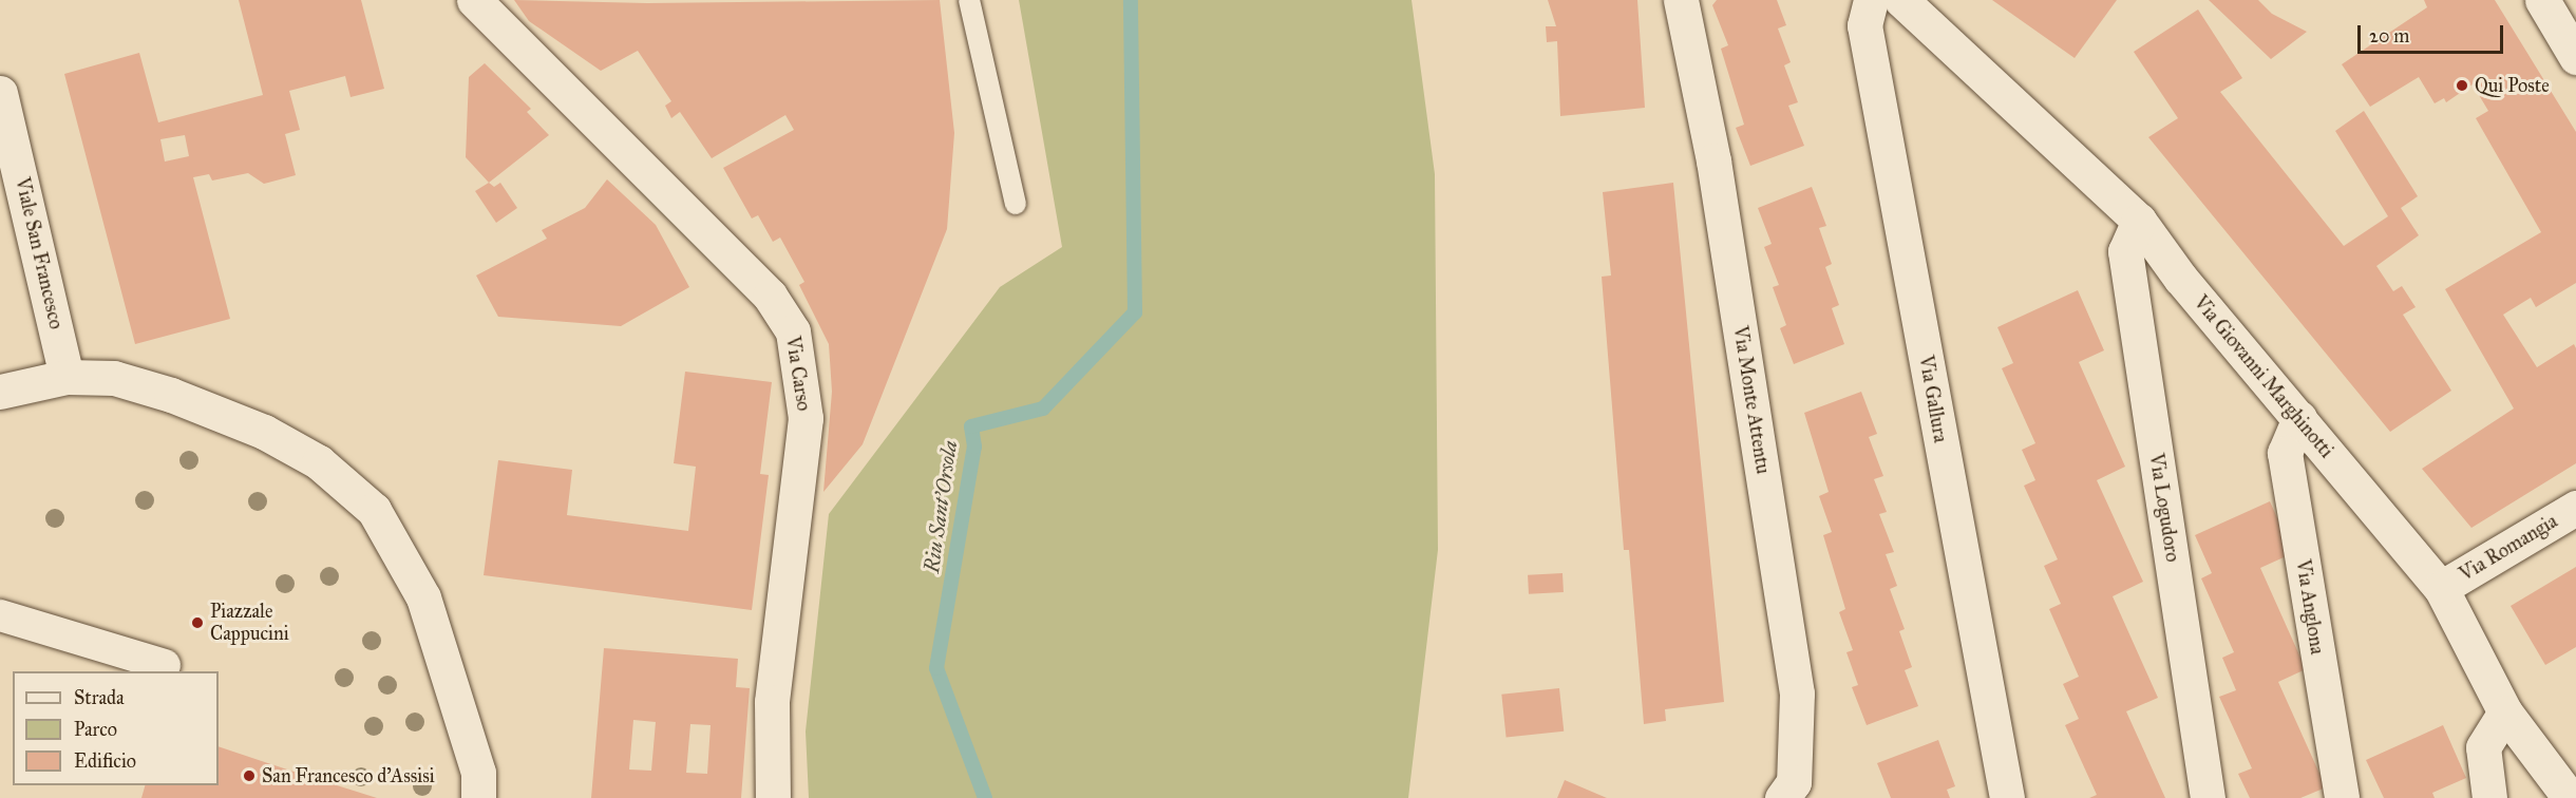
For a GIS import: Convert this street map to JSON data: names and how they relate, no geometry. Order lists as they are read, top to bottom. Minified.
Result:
{"streets":{"street":["Viale San Francesco","Via Carso","Via Giovanni Marghinotti","Via Gallura","Via Monte Attentu","Via Logudoro","Via Romangia","Via Anglona"]},"crossings":[["Via Giovanni Marghinotti","Via Logudoro"],["Via Giovanni Marghinotti","Via Romangia"],["Via Giovanni Marghinotti","Via Anglona"]],"water":["Riu Sant'Orsola"],"places":["Qui Poste","Piazzale Cappucini","San Francesco d'Assisi"],"legend":["Strada","Parco","Edificio"],"scale_bar":"20 m"}
